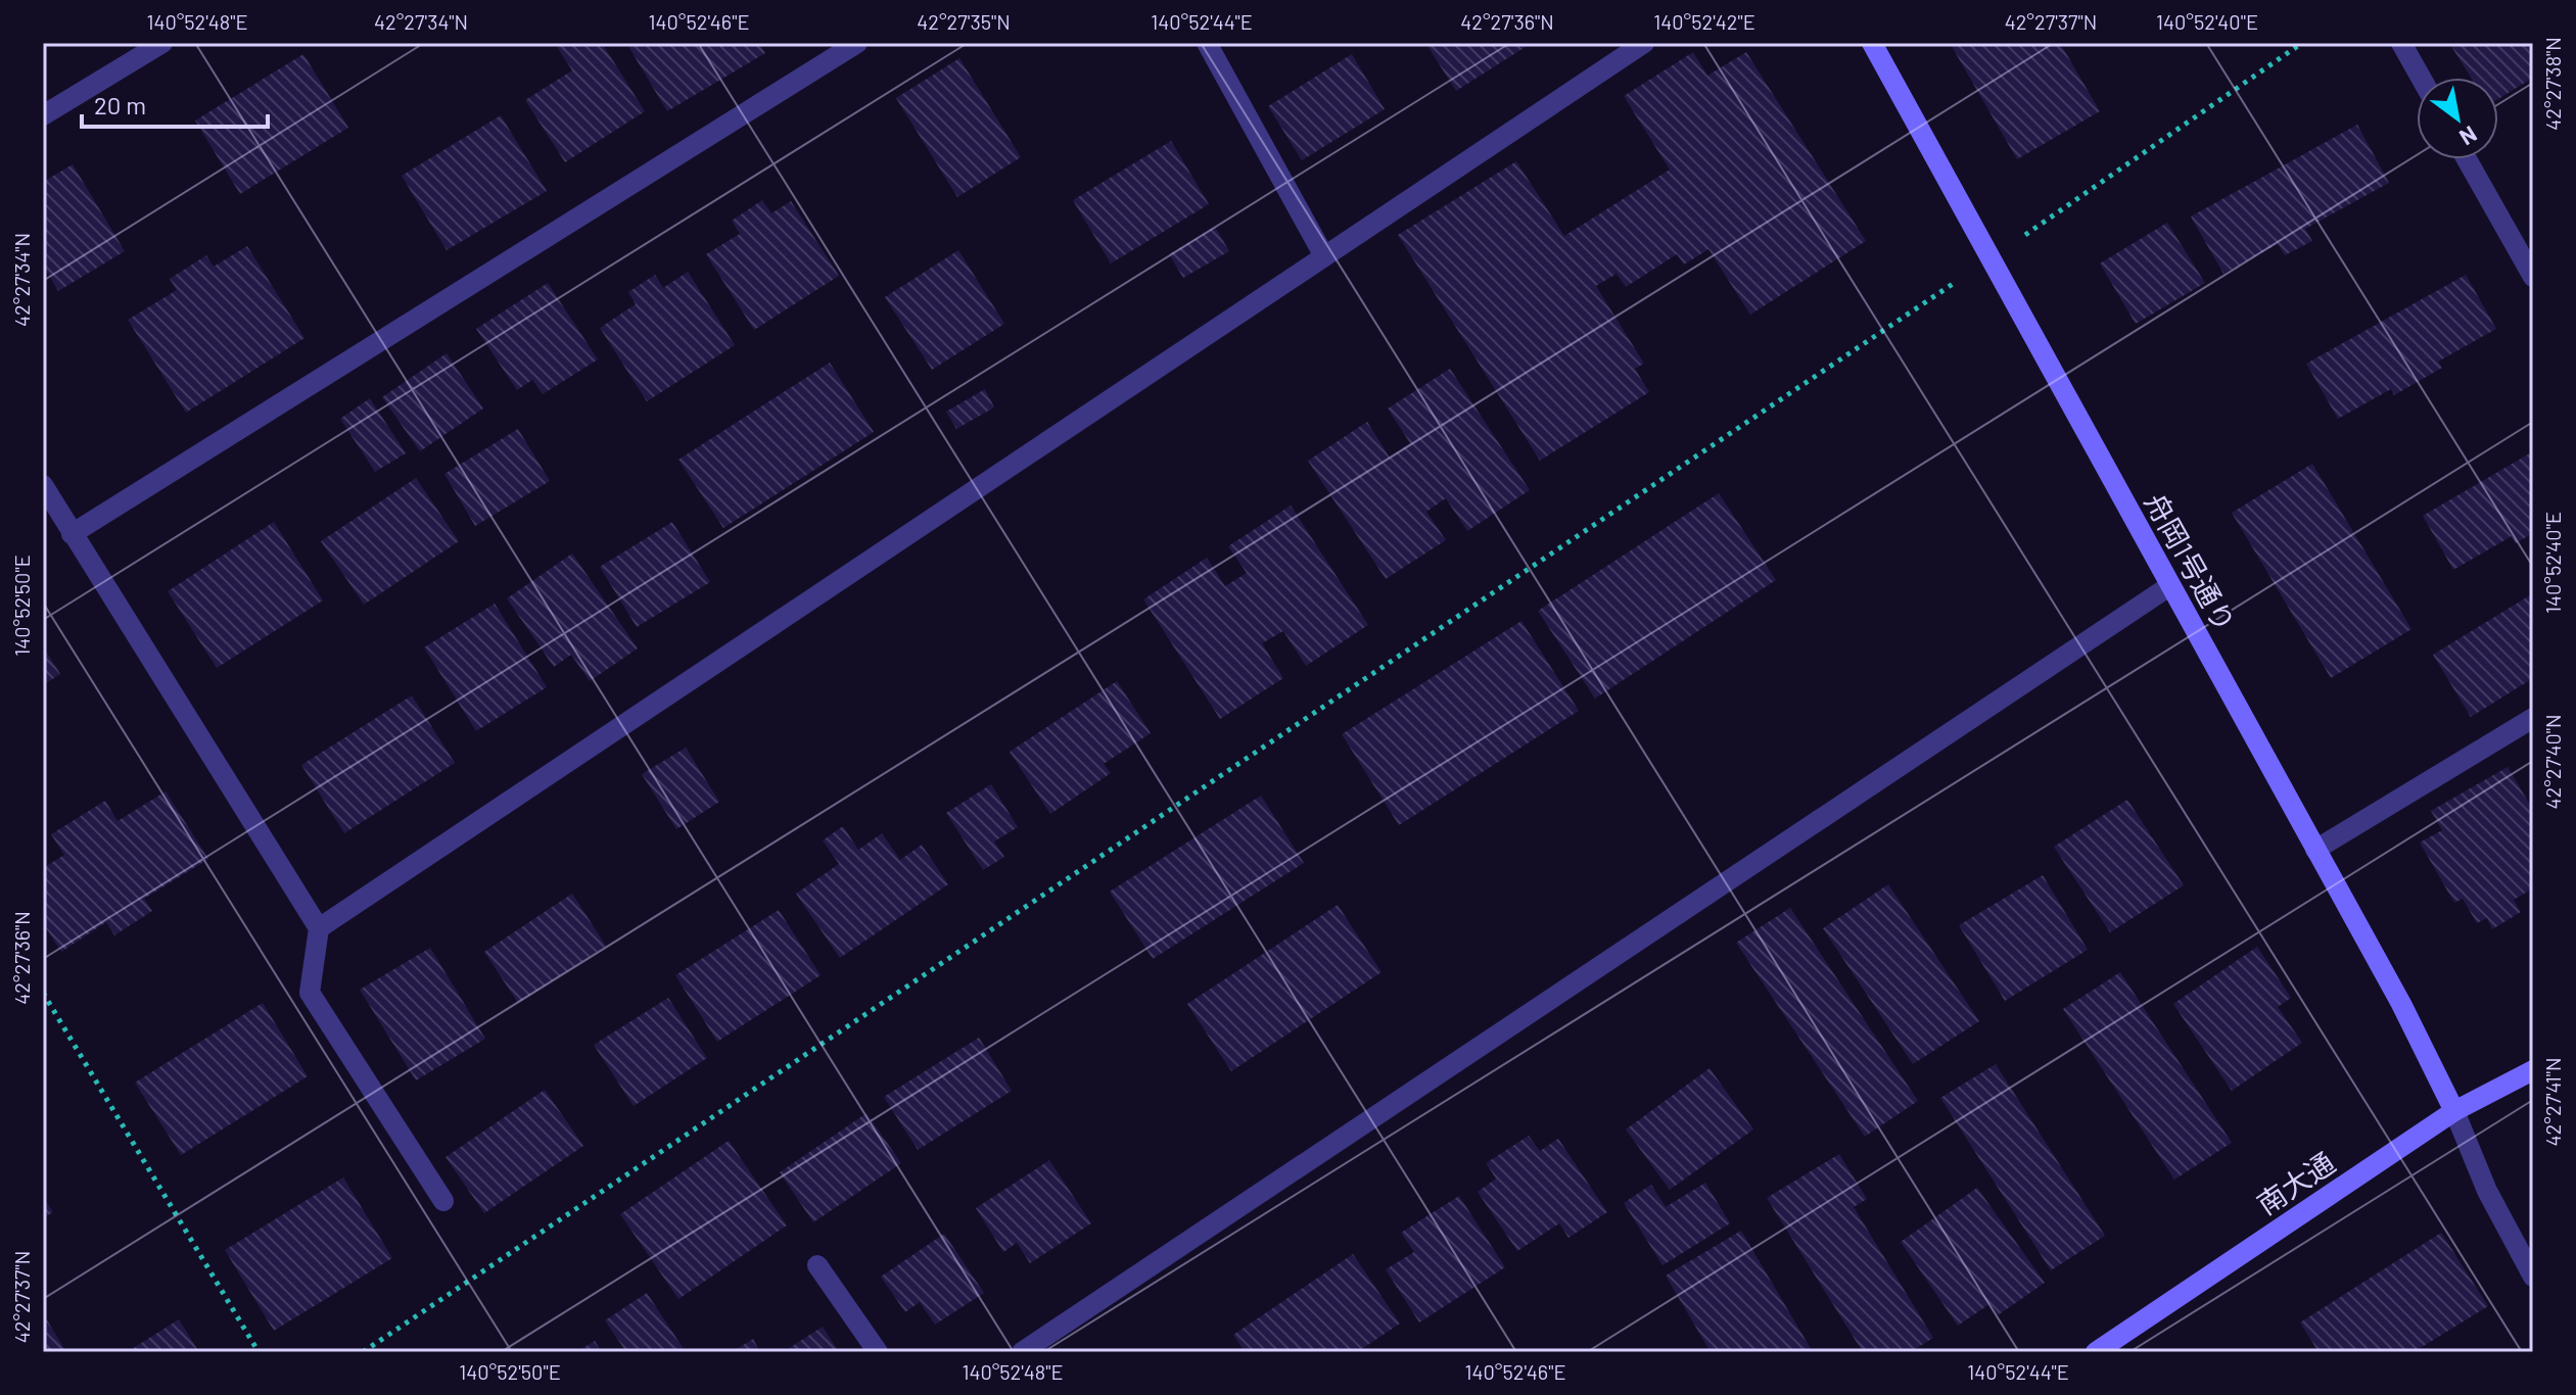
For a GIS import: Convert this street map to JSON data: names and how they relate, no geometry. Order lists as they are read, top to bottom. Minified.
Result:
{"streets":{"street":["舟岡1号通り","南大通"]},"crossings":[["舟岡1号通り","南大通"]],"scale_bar":"20 m","north":"bottom right","coordinates":["140°52'48\"E","42°27'34\"N","140°52'46\"E","42°27'35\"N","140°52'44\"E","42°27'36\"N","140°52'42\"E","42°27'37\"N","140°52'40\"E","42°27'38\"N","140°52'50\"E","42°27'40\"N","42°27'41\"N"]}
